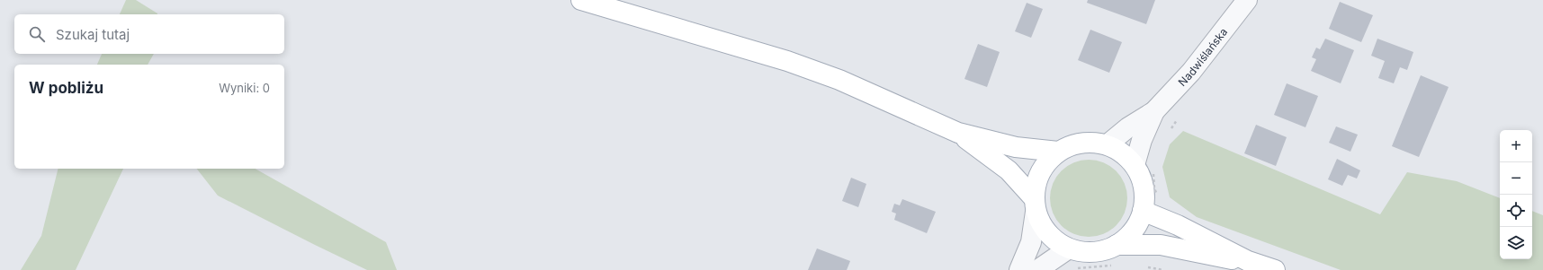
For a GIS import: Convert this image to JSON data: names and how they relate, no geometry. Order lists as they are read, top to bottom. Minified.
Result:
{"streets":{"street":["Nadwiślańska"]},"page":{"search":"Szukaj tutaj","heading":["W pobliżu","Wyniki: 0"],"map_buttons":["+","−"]}}
